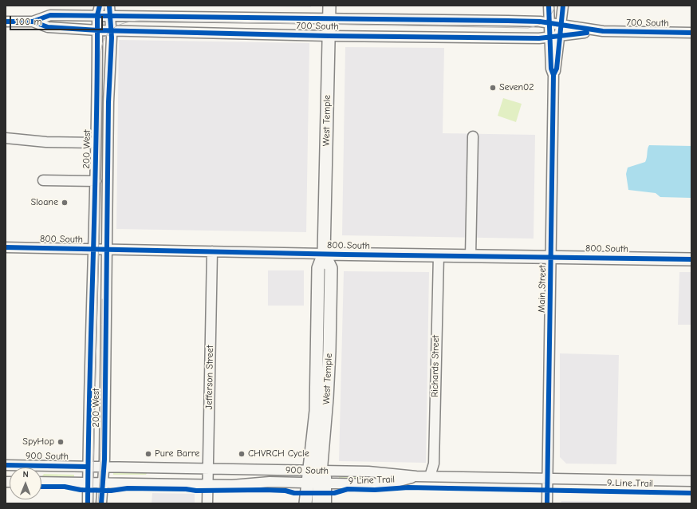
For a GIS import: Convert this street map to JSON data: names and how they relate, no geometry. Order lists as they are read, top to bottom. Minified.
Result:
{"streets":{"main road":["West Temple","800 South"],"street":["700 South","200 West","Main Street","Richards Street","Jefferson Street","900 South"],"cycle path":["9 Line Trail"]},"crossings":[["700 South","West Temple"],["700 South","200 West"],["700 South","Main Street"],["West Temple","800 South"],["West Temple","900 South"],["200 West","800 South"],["200 West","900 South"],["800 South","Main Street"],["800 South","Richards Street"],["800 South","Jefferson Street"],["Main Street","900 South"],["Richards Street","900 South"],["Jefferson Street","900 South"]],"places":["Seven02","Sloane","SpyHop","Pure Barre","CHVRCH Cycle"],"scale_bar":"100 m","north":"top"}
